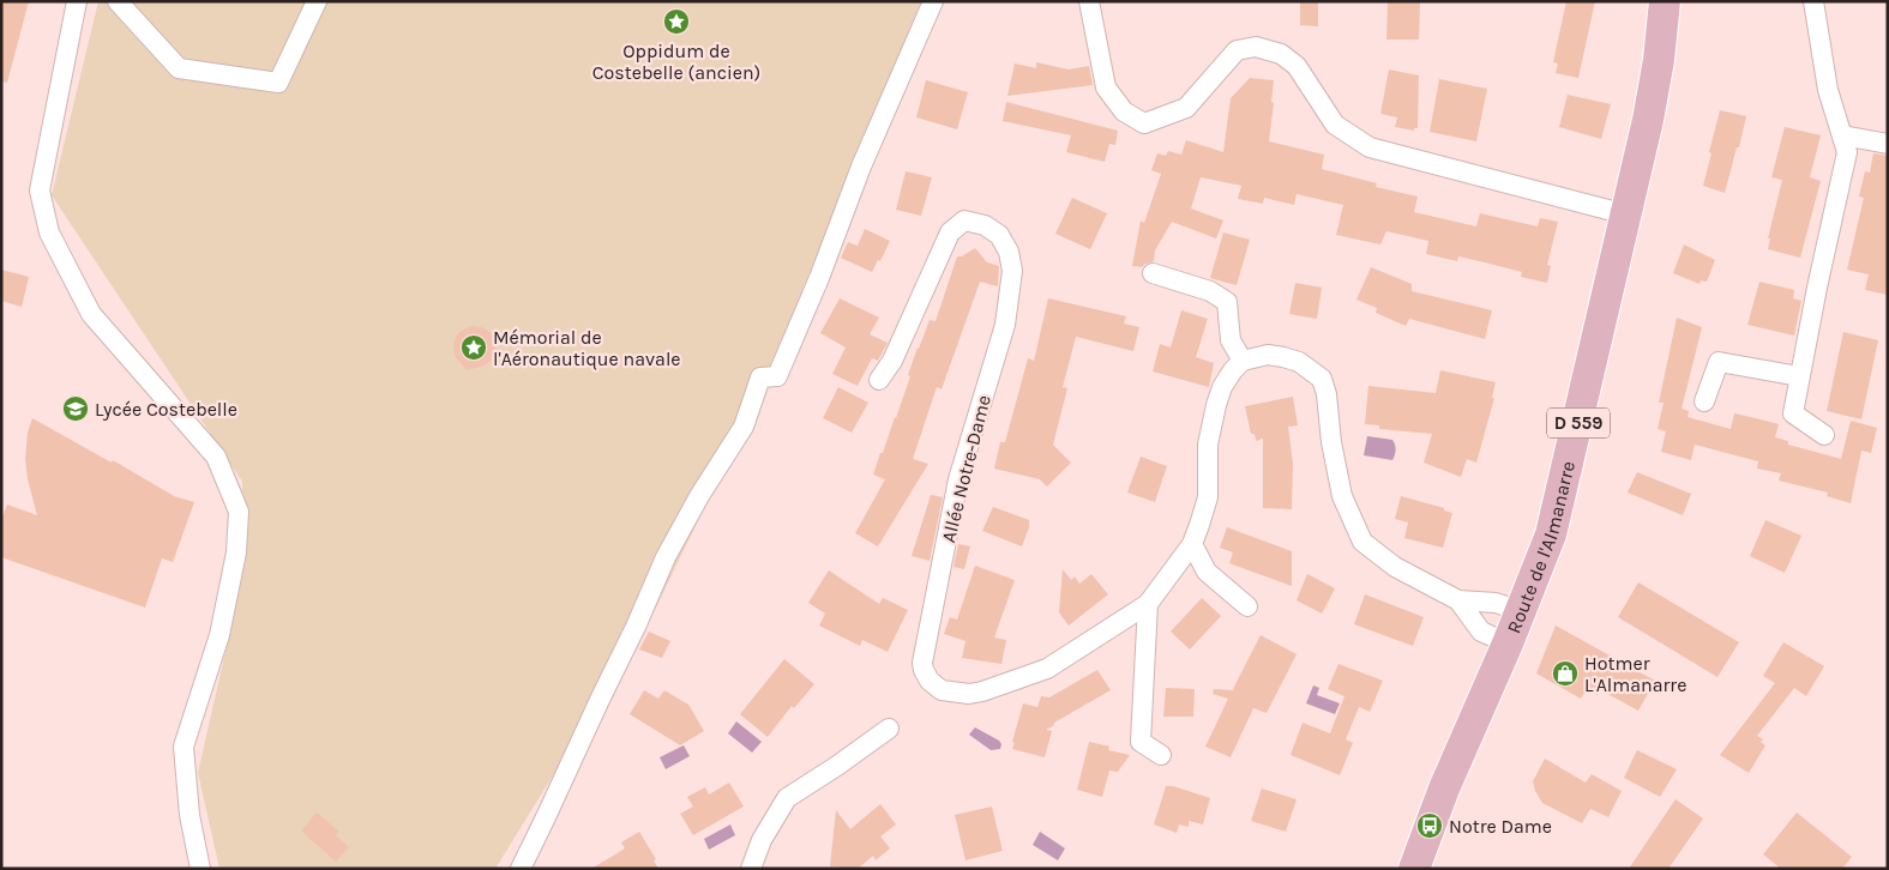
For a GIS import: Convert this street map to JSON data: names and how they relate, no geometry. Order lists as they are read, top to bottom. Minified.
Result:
{"streets":{"main road":["D 559","Route de l'Almanarre"],"street":["Allée Notre-Dame"]},"places":{"place":["Oppidum de Costebelle (ancien)","Mémorial de l'Aéronautique navale"],"school or university":["Lycée Costebelle"],"shop":["Hotmer L'Almanarre"],"bus stop":["Notre Dame"]}}
